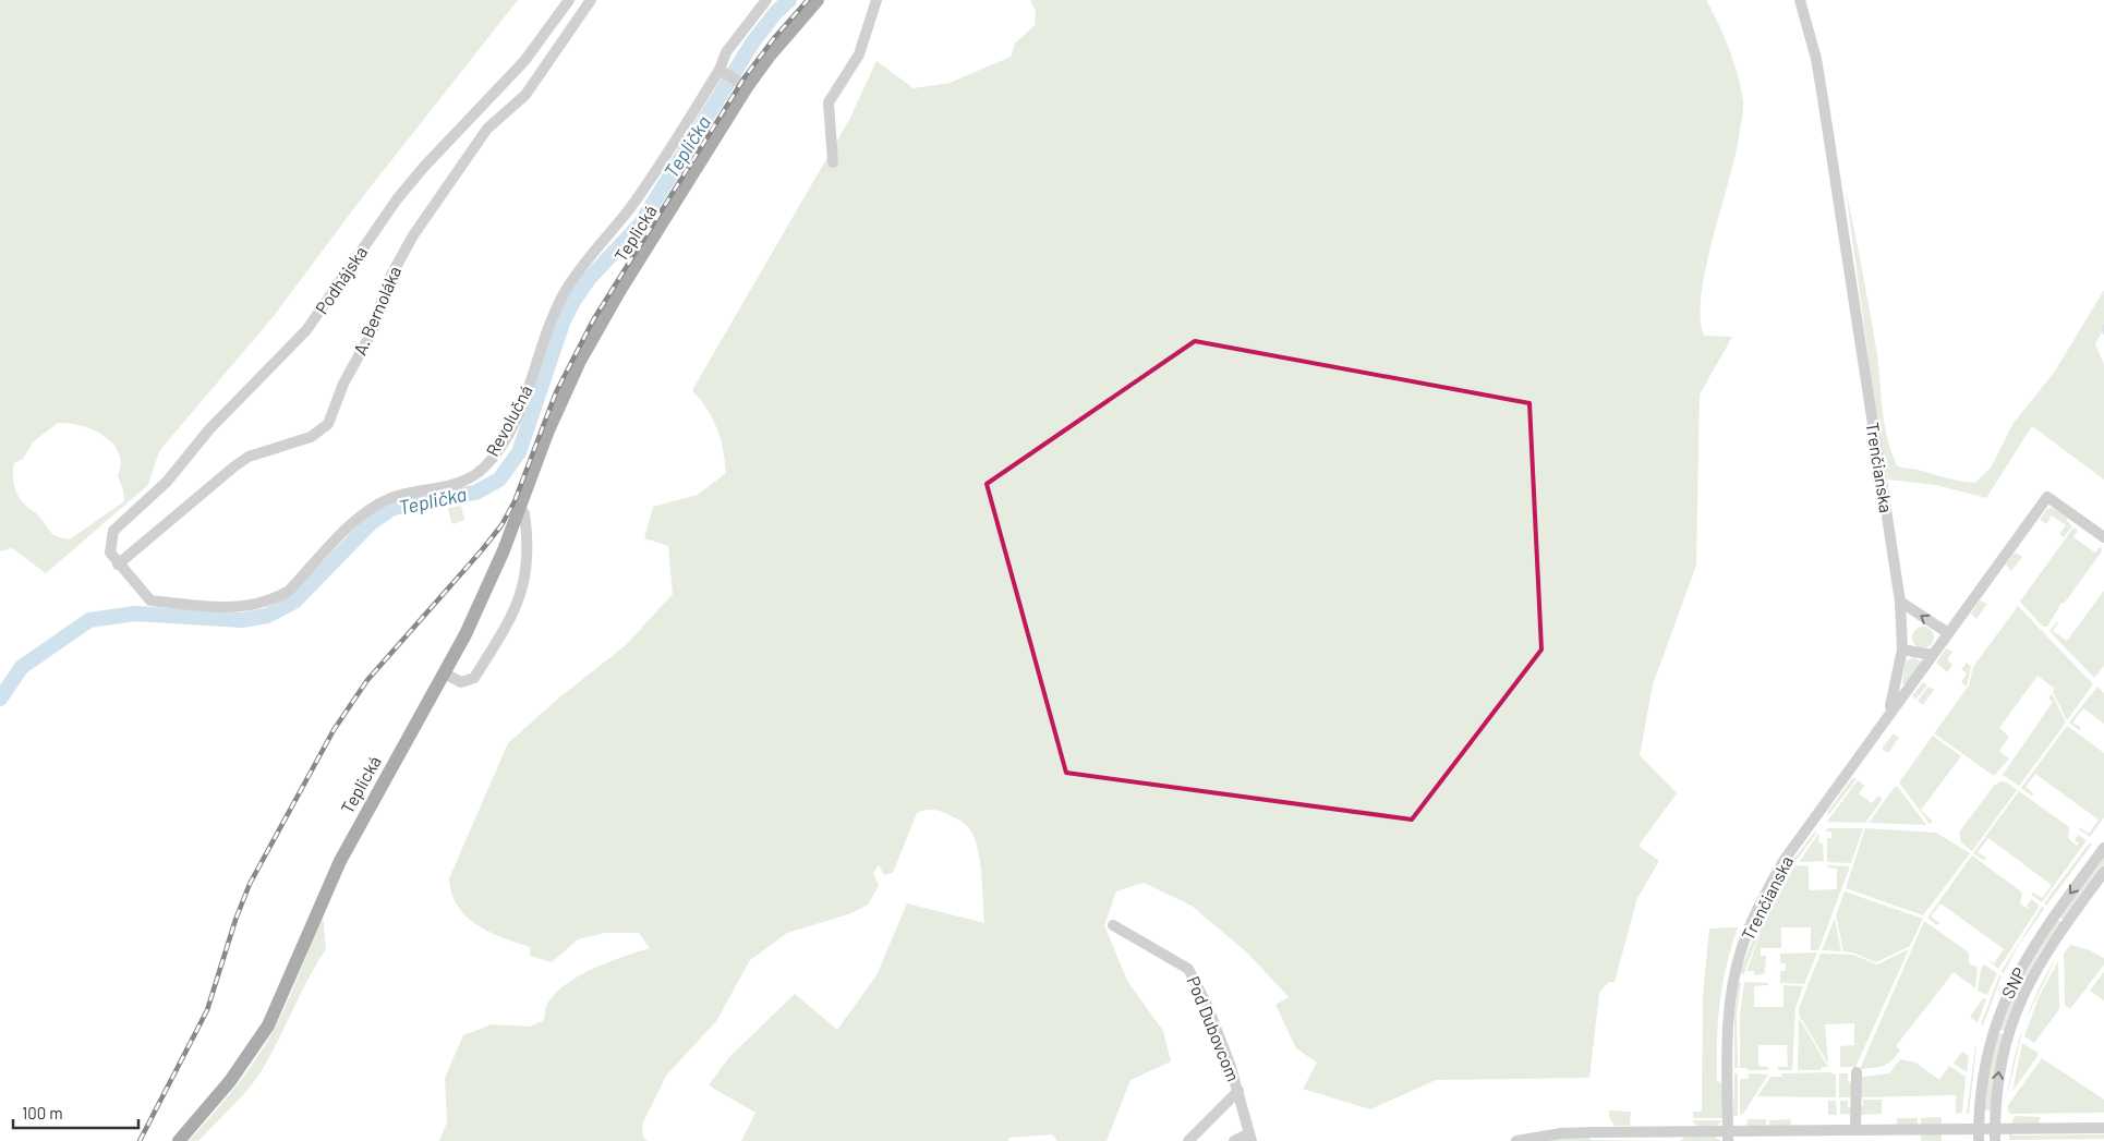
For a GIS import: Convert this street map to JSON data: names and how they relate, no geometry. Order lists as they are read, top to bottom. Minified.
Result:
{"streets":{"main road":["Teplická"],"street":["Podhájska","A. Bernoláka","Revolučná","Trenčianska","SNP","Pod Dubovcom"]},"crossings":[["Podhájska","Revolučná"],["A. Bernoláka","Revolučná"]],"water":["Teplička"],"scale_bar":"100 m"}
